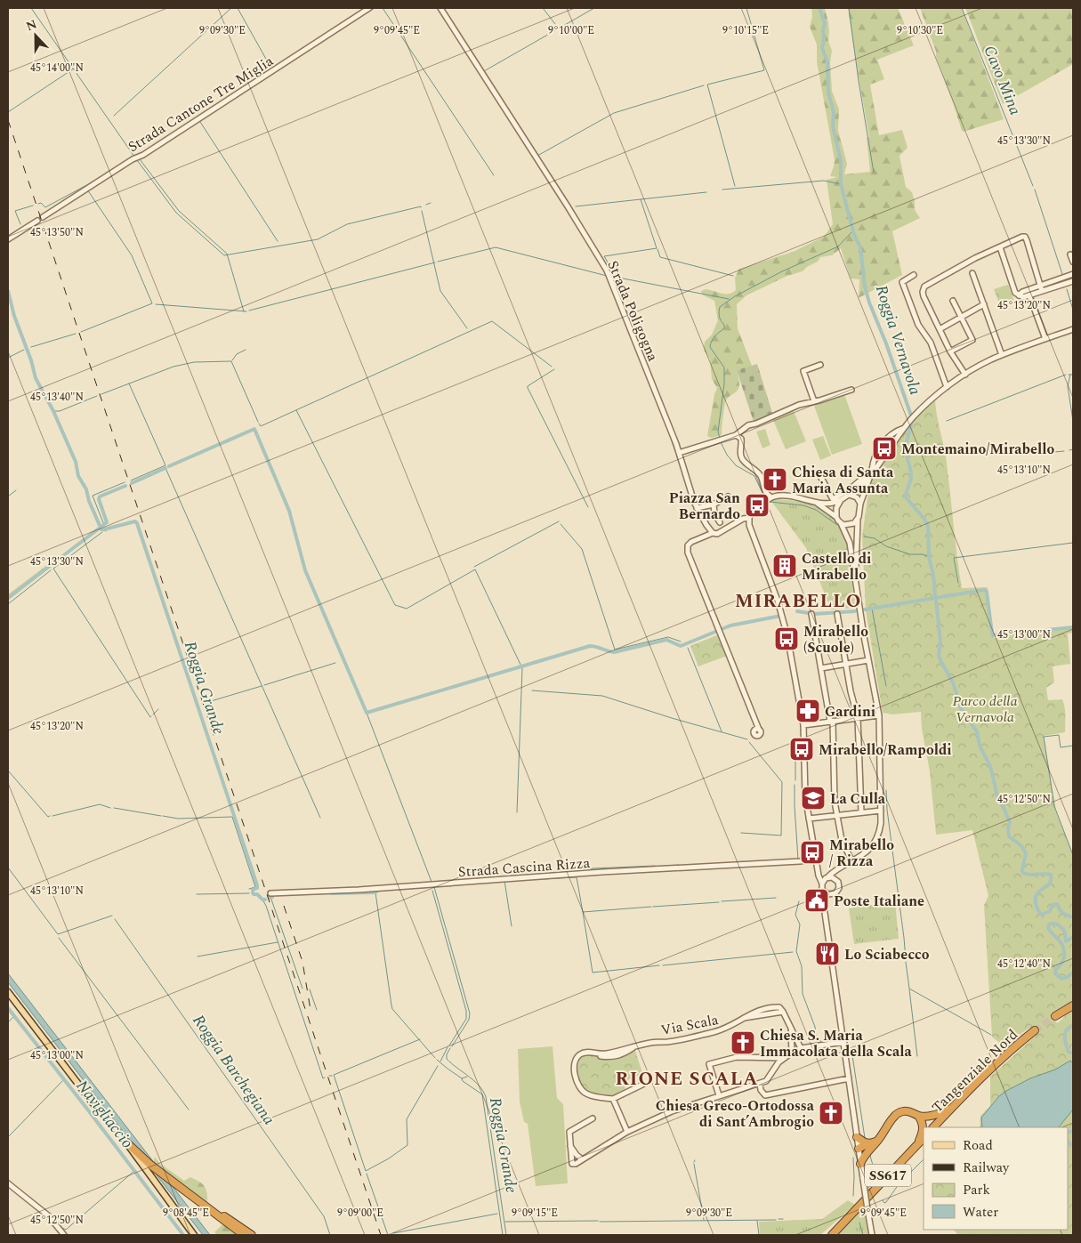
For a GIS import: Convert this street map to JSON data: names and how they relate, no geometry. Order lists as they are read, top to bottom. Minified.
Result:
{"streets":{"highway":["Tangenziale Nord","SS617"],"street":["Strada Cantone Tre Miglia","Strada Poligogna","Strada Cascina Rizza","Via Scala"]},"districts":["MIRABELLO","RIONE SCALA"],"water":["Cavo Mina","Roggia Vernavola","Roggia Grande","Roggia Barchegiana","Navigliaccio"],"parks":["Parco della Vernavola"],"places":{"bus stop":["Montemaino/Mirabello","Piazza San Bernardo","Mirabello (Scuole)","Mirabello/Rampoldi","Mirabello / Rizza"],"church":["Chiesa di Santa Maria Assunta","Chiesa S. Maria Immacolata della Scala","Chiesa Greco-Ortodossa di Sant’Ambrogio"],"building":["Castello di Mirabello"],"pharmacy":["Gardini"],"school or university":["La Culla"],"public building":["Poste Italiane"],"restaurant":["Lo Sciabecco"]},"legend":["Road","Railway","Park","Water"],"north":"top","coordinates":["9°09'30\"E","9°09'45\"E","9°10'00\"E","9°10'15\"E","9°10'30\"E","45°14'00\"N","45°13'30\"N","45°13'50\"N","45°13'20\"N","45°13'40\"N","45°13'10\"N","45°13'00\"N","45°12'50\"N","45°12'40\"N","9°08'45\"E","9°09'00\"E","9°09'15\"E"]}
